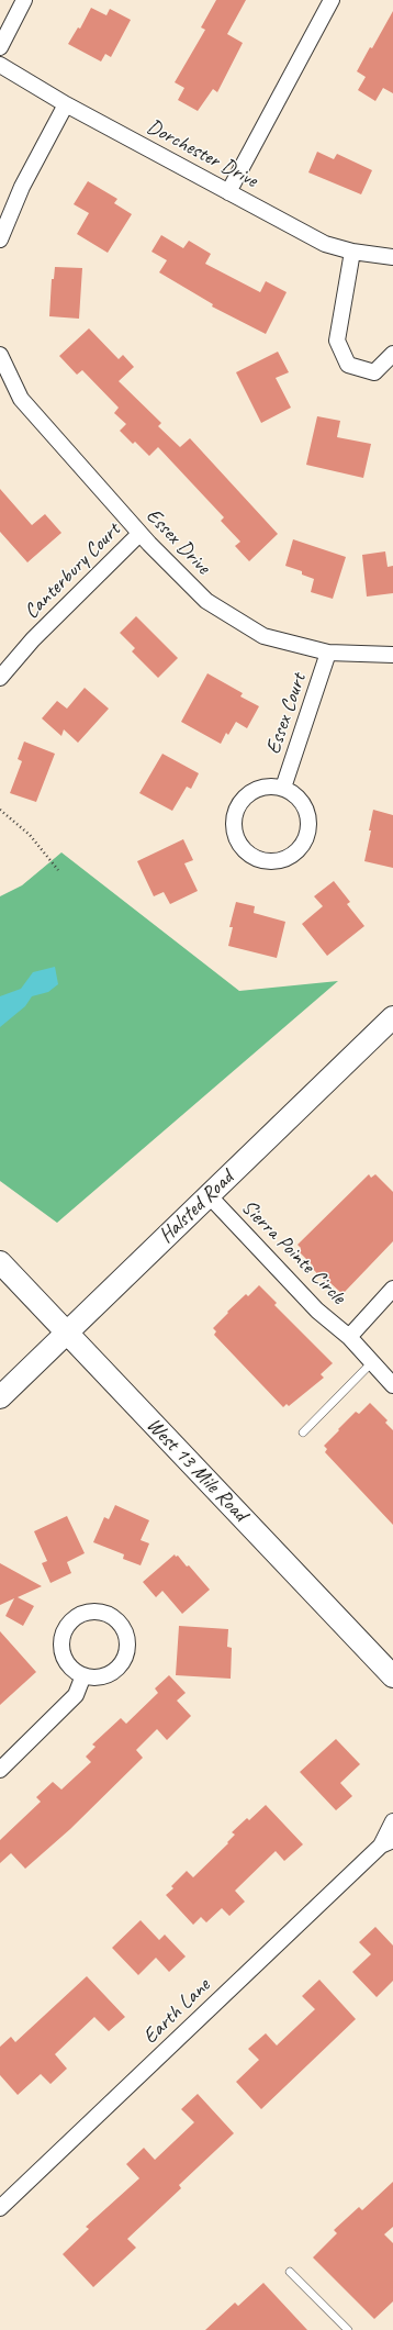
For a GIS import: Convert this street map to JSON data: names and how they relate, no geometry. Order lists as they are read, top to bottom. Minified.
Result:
{"streets":{"street":["Dorchester Drive","Essex Drive","Canterbury Court","Essex Court","Halsted Road","Sierra Pointe Circle","West 13 Mile Road","Earth Lane"]},"crossings":[["Essex Drive","Canterbury Court"],["Essex Drive","Essex Court"],["Halsted Road","Sierra Pointe Circle"],["Halsted Road","West 13 Mile Road"]]}
